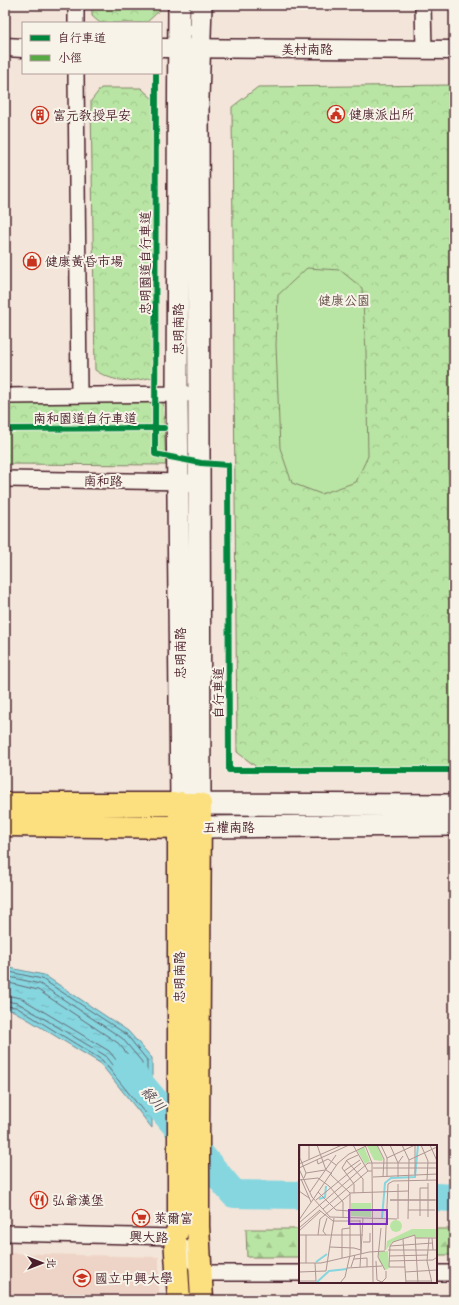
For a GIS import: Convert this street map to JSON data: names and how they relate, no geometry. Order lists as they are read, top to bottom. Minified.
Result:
{"streets":{"main road":["忠明南路","五權南路"],"street":["美村南路","南和路","興大路"],"cycle path":["忠明園道自行車道","南和園道自行車道"]},"crossings":[["美村南路","忠明南路"],["忠明南路","南和路"],["忠明南路","五權南路"],["忠明南路","興大路"]],"water":["綠川"],"parks":["健康公園"],"places":{"public building":["健康派出所"],"building":["富元教授早安"],"shop":["健康黃昏市場"],"restaurant":["弘爺漢堡"],"supermarket":["萊爾富"],"school or university":["國立中興大學"]},"legend":["自行車道","小徑"],"north":"right"}
